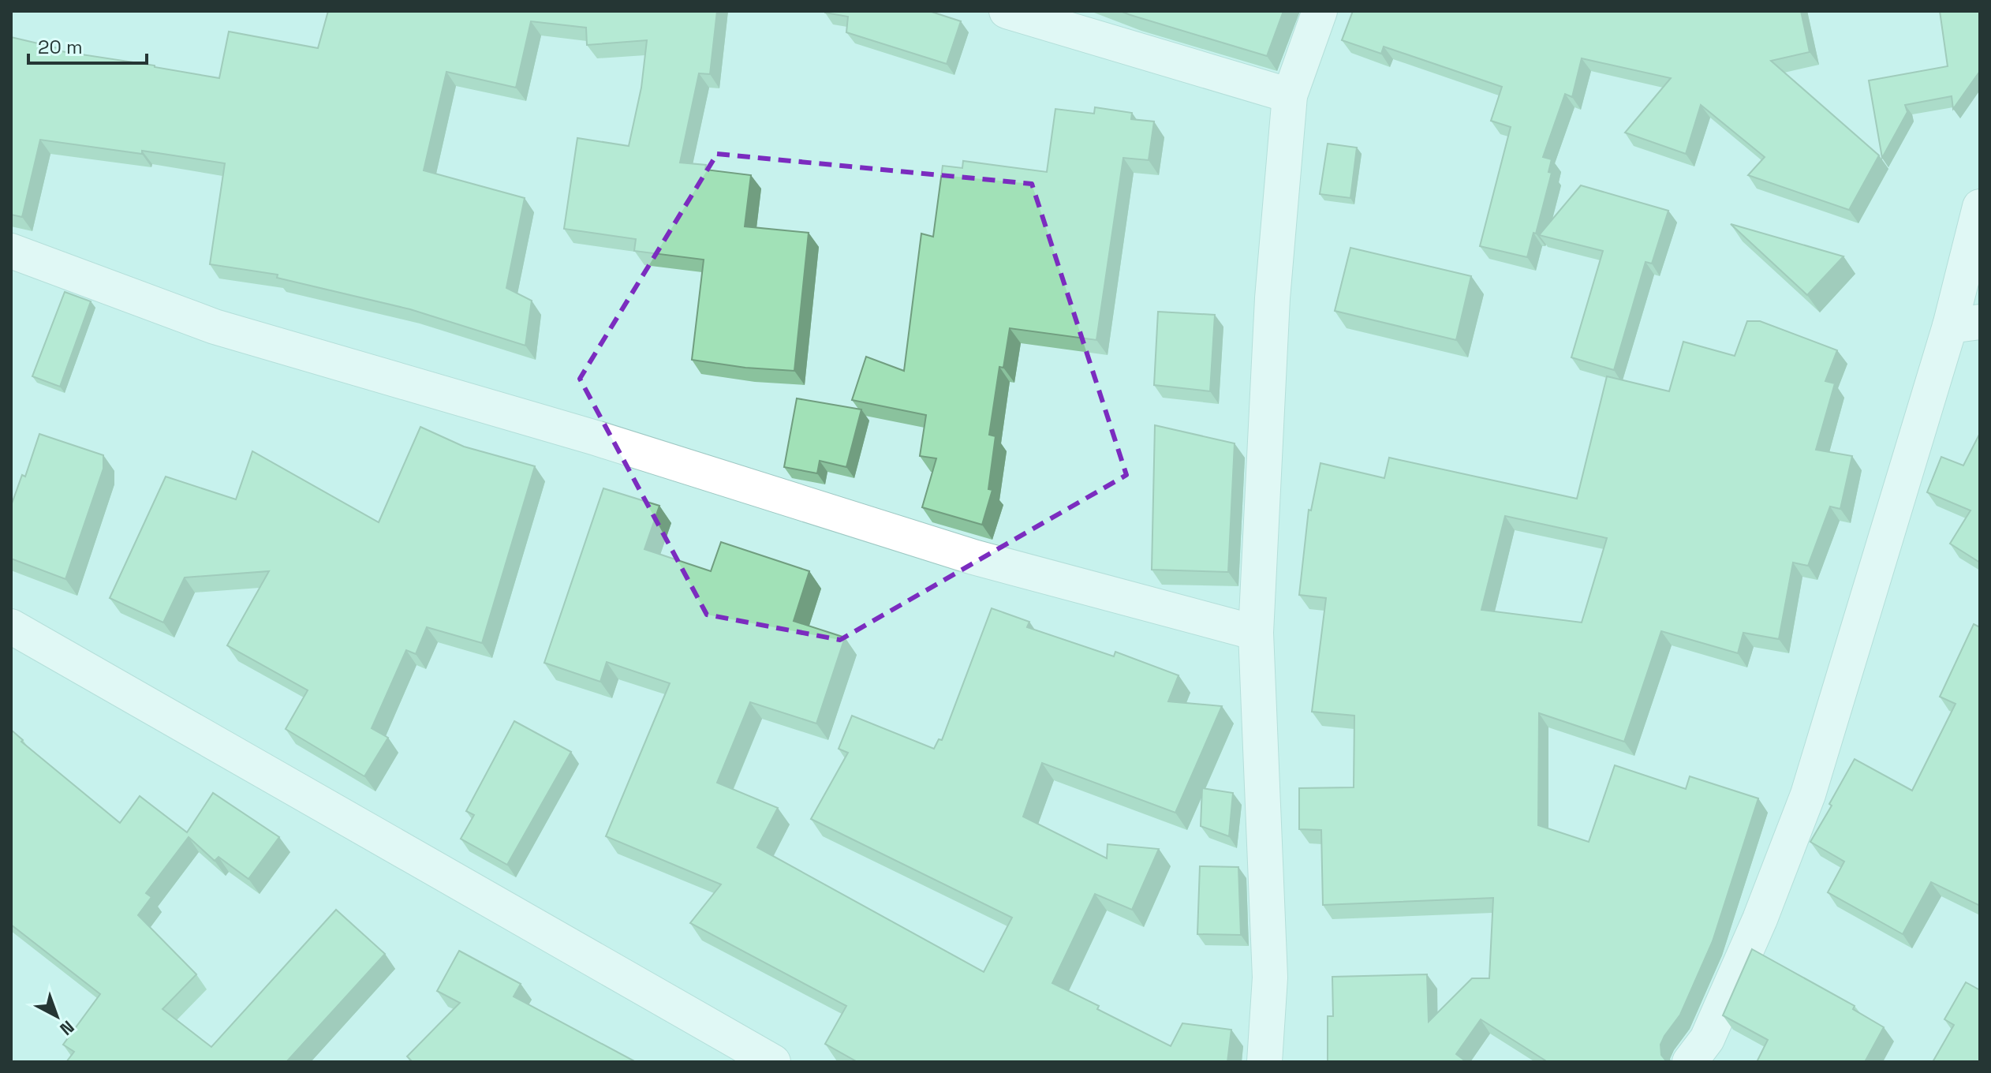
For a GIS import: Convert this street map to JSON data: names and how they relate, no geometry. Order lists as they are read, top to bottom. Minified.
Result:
{"scale_bar":"20 m","north":"bottom right"}
